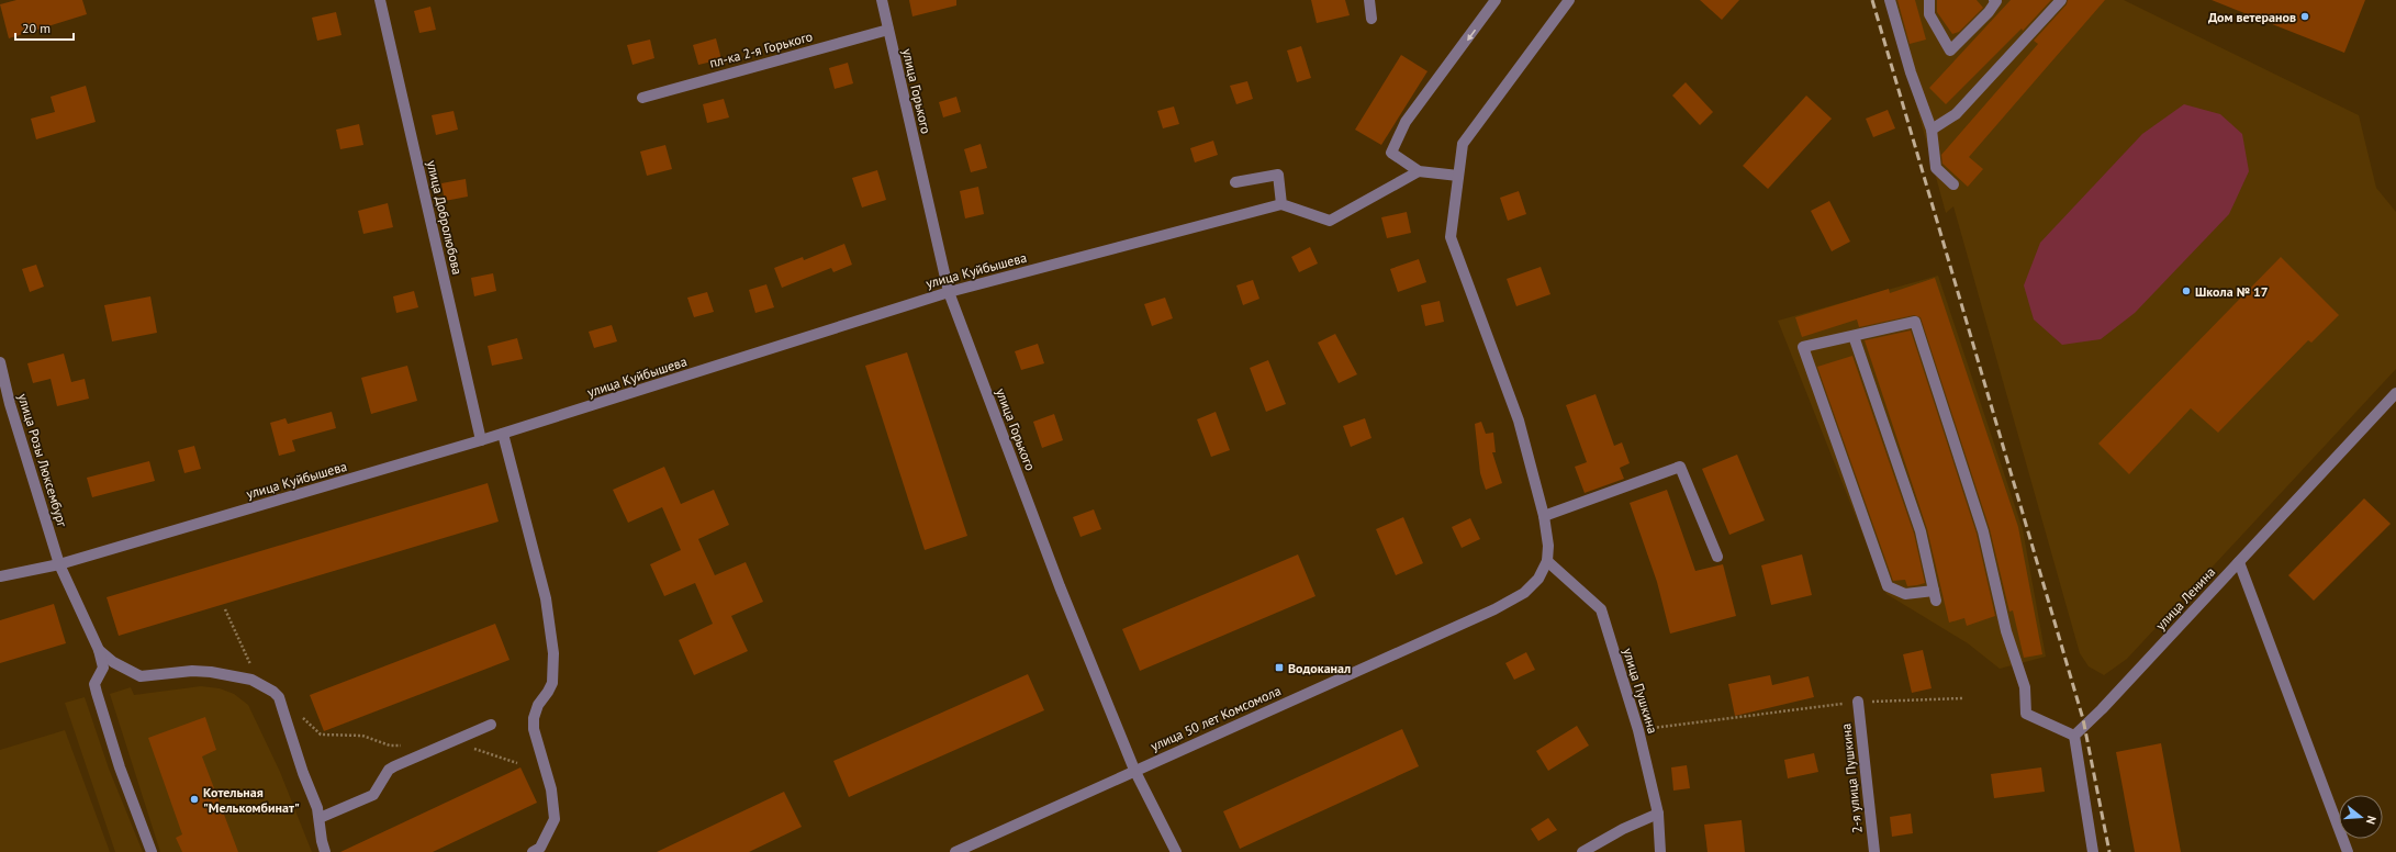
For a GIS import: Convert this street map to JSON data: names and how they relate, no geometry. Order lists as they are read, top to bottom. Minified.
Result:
{"streets":{"street":["пл-ка 2-я Горького","улица Горького","улица Добролюбова","улица Куйбышева","улица Розы Люксембург","улица Ленина","улица Пушкина","улица 50 лет Комсомола","2-я улица Пушкина"]},"crossings":[["пл-ка 2-я Горького","улица Горького"],["улица Горького","улица Куйбышева"],["улица Горького","улица 50 лет Комсомола"],["улица Добролюбова","улица Куйбышева"],["улица Куйбышева","улица Розы Люксембург"],["улица Пушкина","улица 50 лет Комсомола"]],"places":{"other":["Дом ветеранов","Школа № 17","Котельная \"Мелькомбинат\""],"transit":["Водоканал"]},"scale_bar":"20 m","north":"right"}
